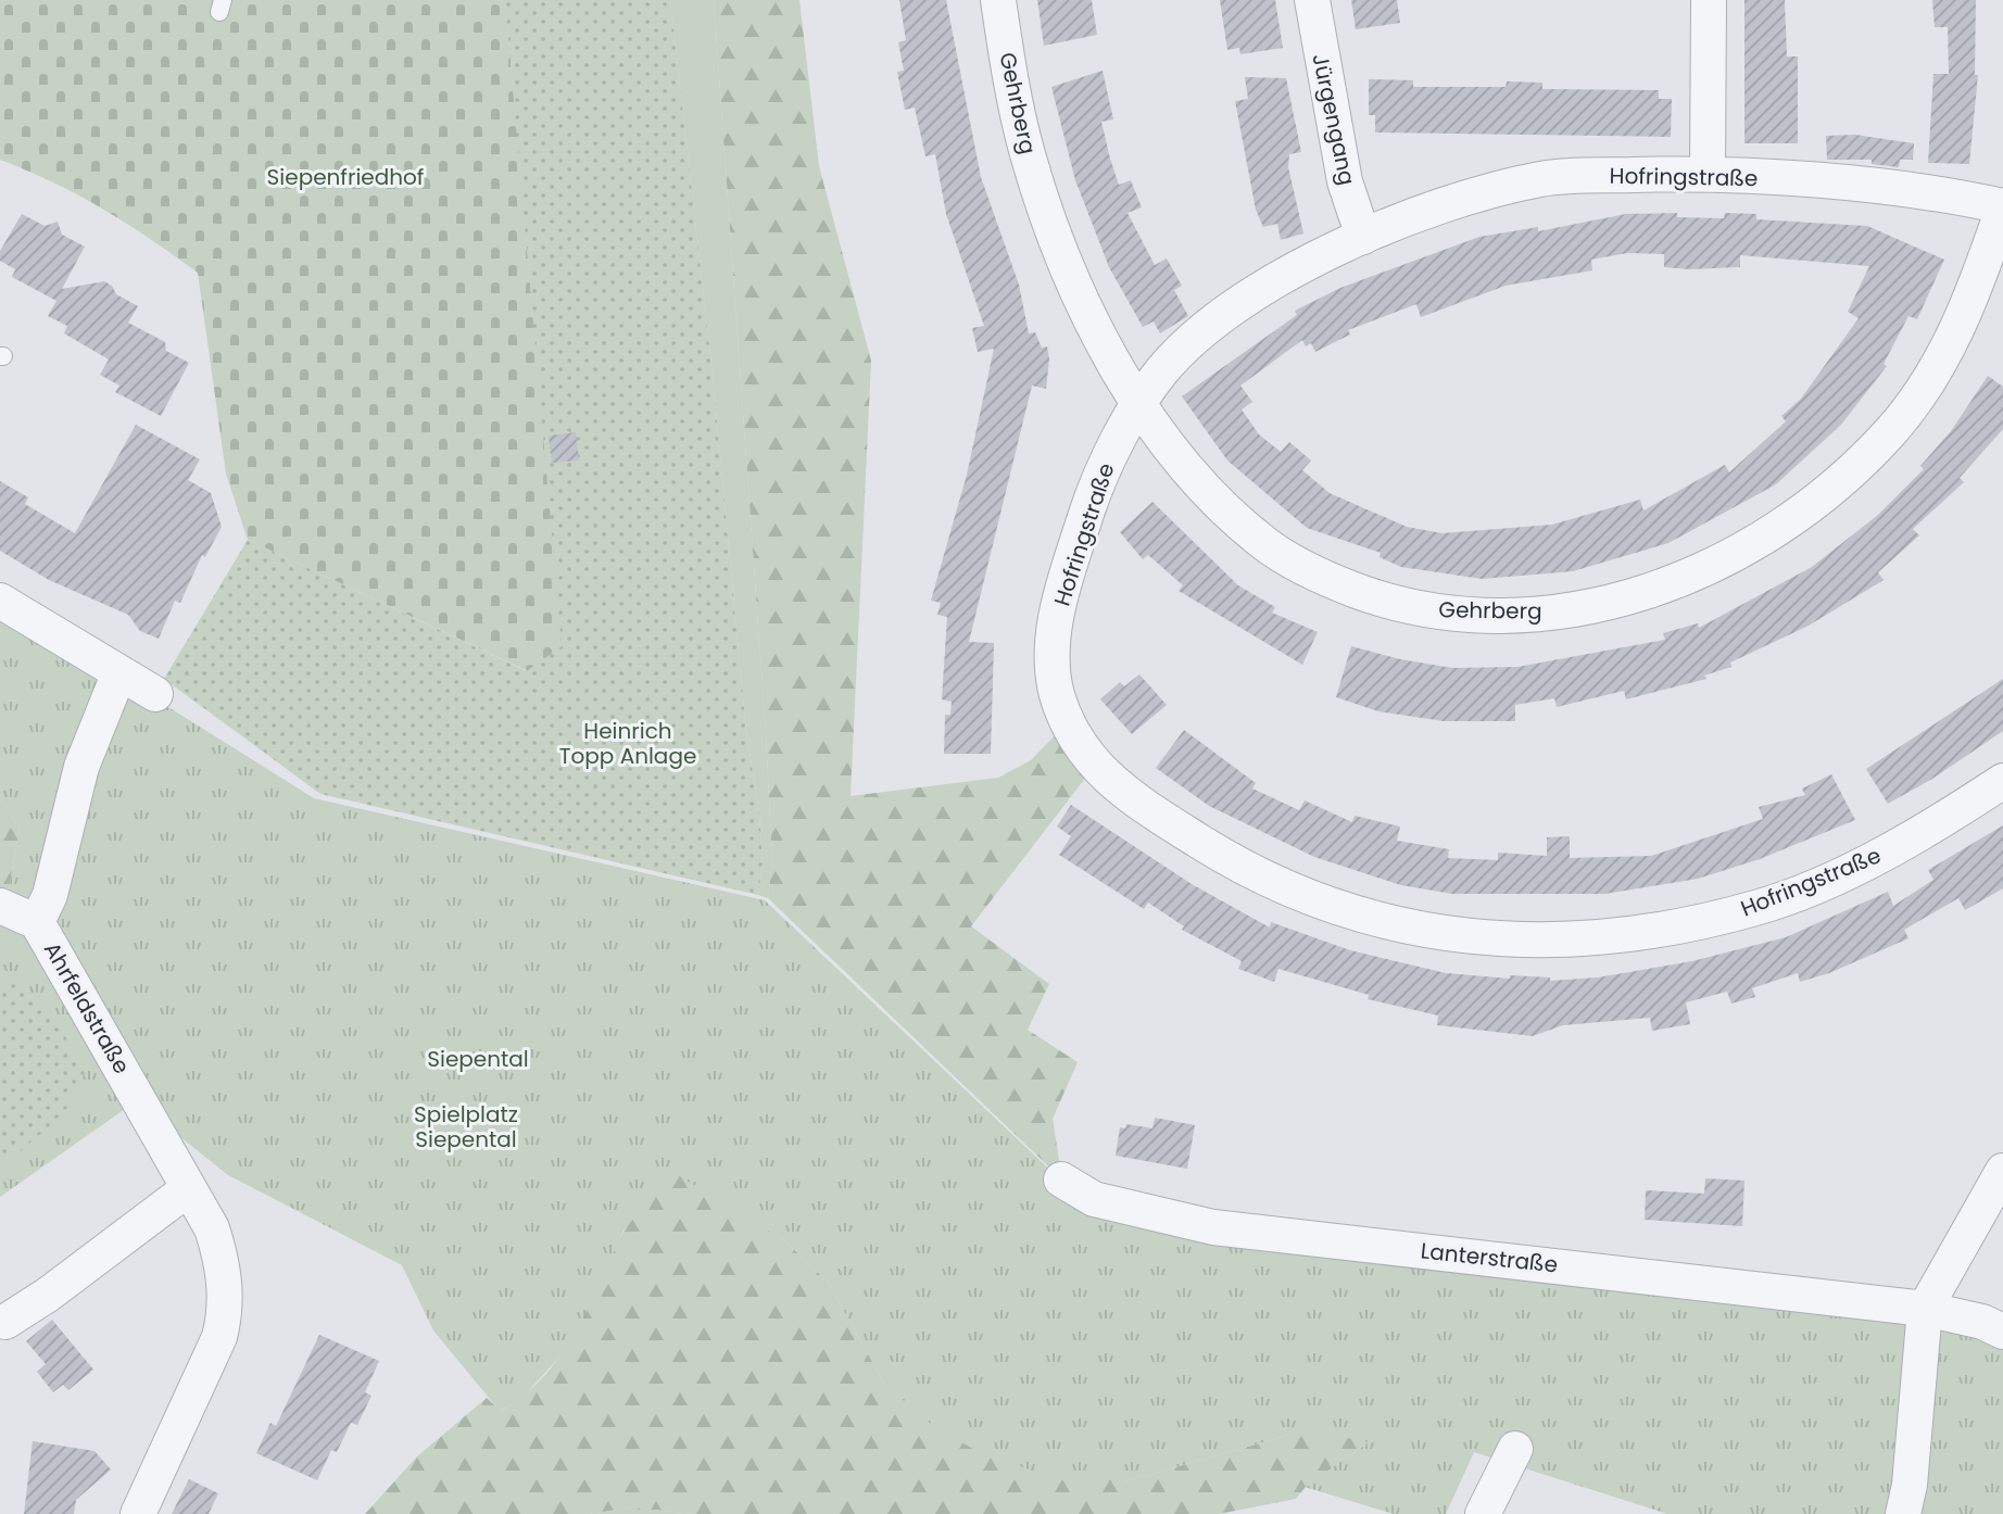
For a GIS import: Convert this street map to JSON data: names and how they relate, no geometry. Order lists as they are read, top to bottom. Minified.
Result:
{"streets":{"street":["Gehrberg","Jürgengang","Hofringstraße","Ahrfeldstraße","Lanterstraße"]},"crossings":[["Gehrberg","Hofringstraße"],["Jürgengang","Hofringstraße"]],"parks":["Siepenfriedhof","Heinrich Topp Anlage","Siepental","Spielplatz Siepental"]}
